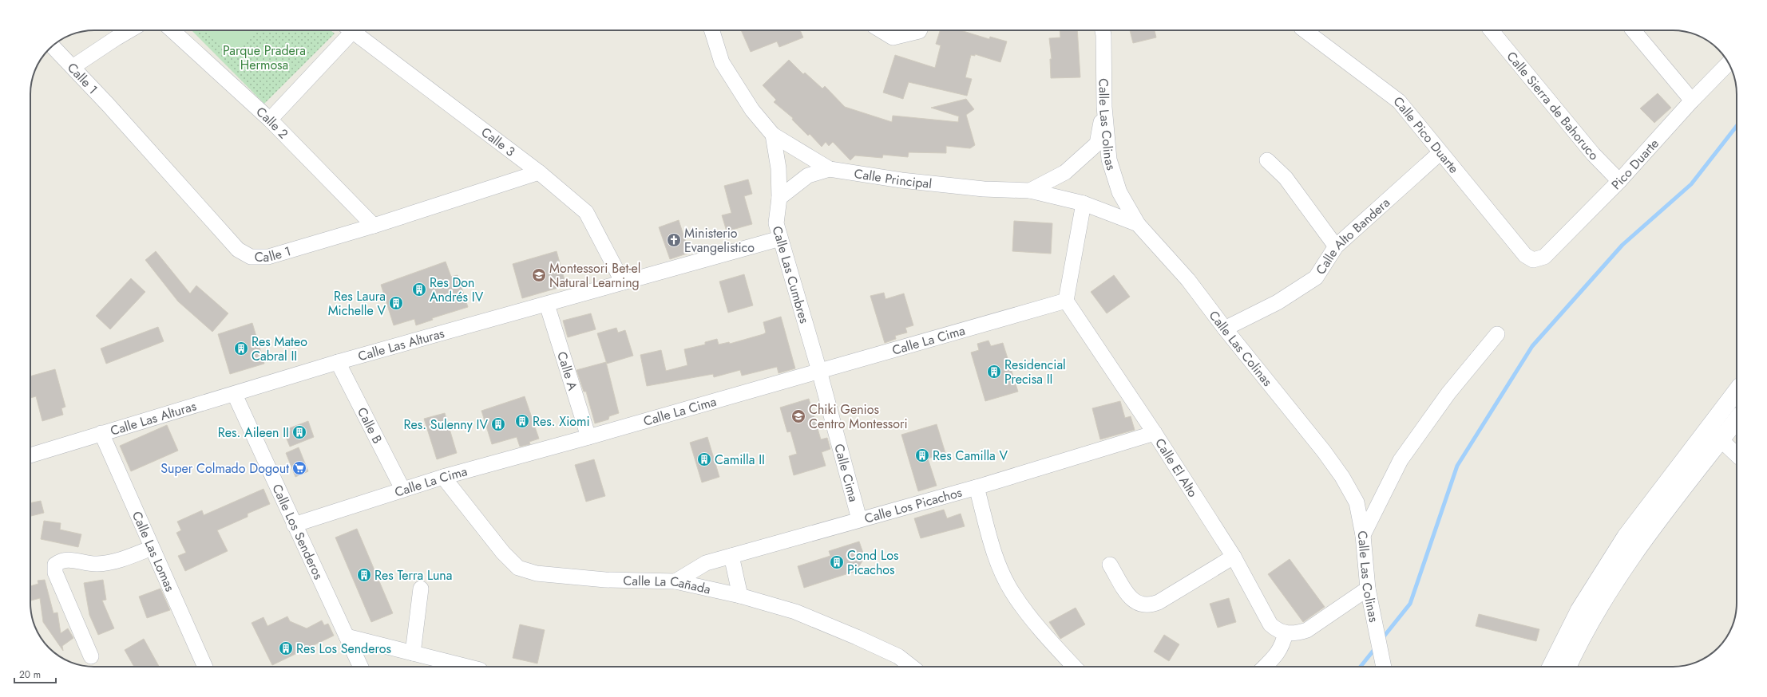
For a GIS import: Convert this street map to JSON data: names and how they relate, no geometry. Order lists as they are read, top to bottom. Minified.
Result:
{"streets":{"street":["Calle 1","Calle Sierra de Bahoruco","Calle 2","Calle Las Colinas","Calle Pico Duarte","Calle 3","Pico Duarte","Calle Principal","Calle Alto Bandera","Calle Las Cumbres","Calle La Cima","Calle Las Alturas","Calle A","Calle B","Calle El Alto","Calle Cima","Calle Los Picachos","Calle Los Senderos","Calle Las Lomas","Calle La Cañada"]},"crossings":[["Calle 1","Calle 2"],["Calle 1","Calle 3"],["Calle Sierra de Bahoruco","Pico Duarte"],["Calle Las Colinas","Calle Principal"],["Calle Las Colinas","Calle Alto Bandera"],["Calle Pico Duarte","Pico Duarte"],["Calle Pico Duarte","Calle Alto Bandera"],["Calle 3","Calle Las Alturas"],["Calle Principal","Calle Las Cumbres"],["Calle Las Cumbres","Calle La Cima"],["Calle Las Cumbres","Calle Las Alturas"],["Calle Las Cumbres","Calle Cima"],["Calle La Cima","Calle A"],["Calle La Cima","Calle B"],["Calle La Cima","Calle El Alto"],["Calle La Cima","Calle Cima"],["Calle La Cima","Calle Los Senderos"],["Calle La Cima","Calle La Cañada"],["Calle Las Alturas","Calle A"],["Calle Las Alturas","Calle B"],["Calle Las Alturas","Calle Los Senderos"],["Calle Las Alturas","Calle Las Lomas"],["Calle El Alto","Calle Los Picachos"],["Calle Cima","Calle Los Picachos"],["Calle Los Picachos","Calle La Cañada"]],"parks":["Parque Pradera Hermosa"],"places":{"church":["Ministerio Evangelistico"],"school or university":["Montessori Bet-el Natural Learning","Chiki Genios Centro Montessori"],"building":["Res Don Andrés IV","Res Laura Michelle V","Res Mateo Cabral II","Residencial Precisa II","Res. Xiomi","Res. Sulenny IV","Res. Aileen II","Res Camilla V","Camilla II","Cond Los Picachos","Res Terra Luna","Res Los Senderos"],"supermarket":["Super Colmado Dogout"]},"scale_bar":"20 m"}
